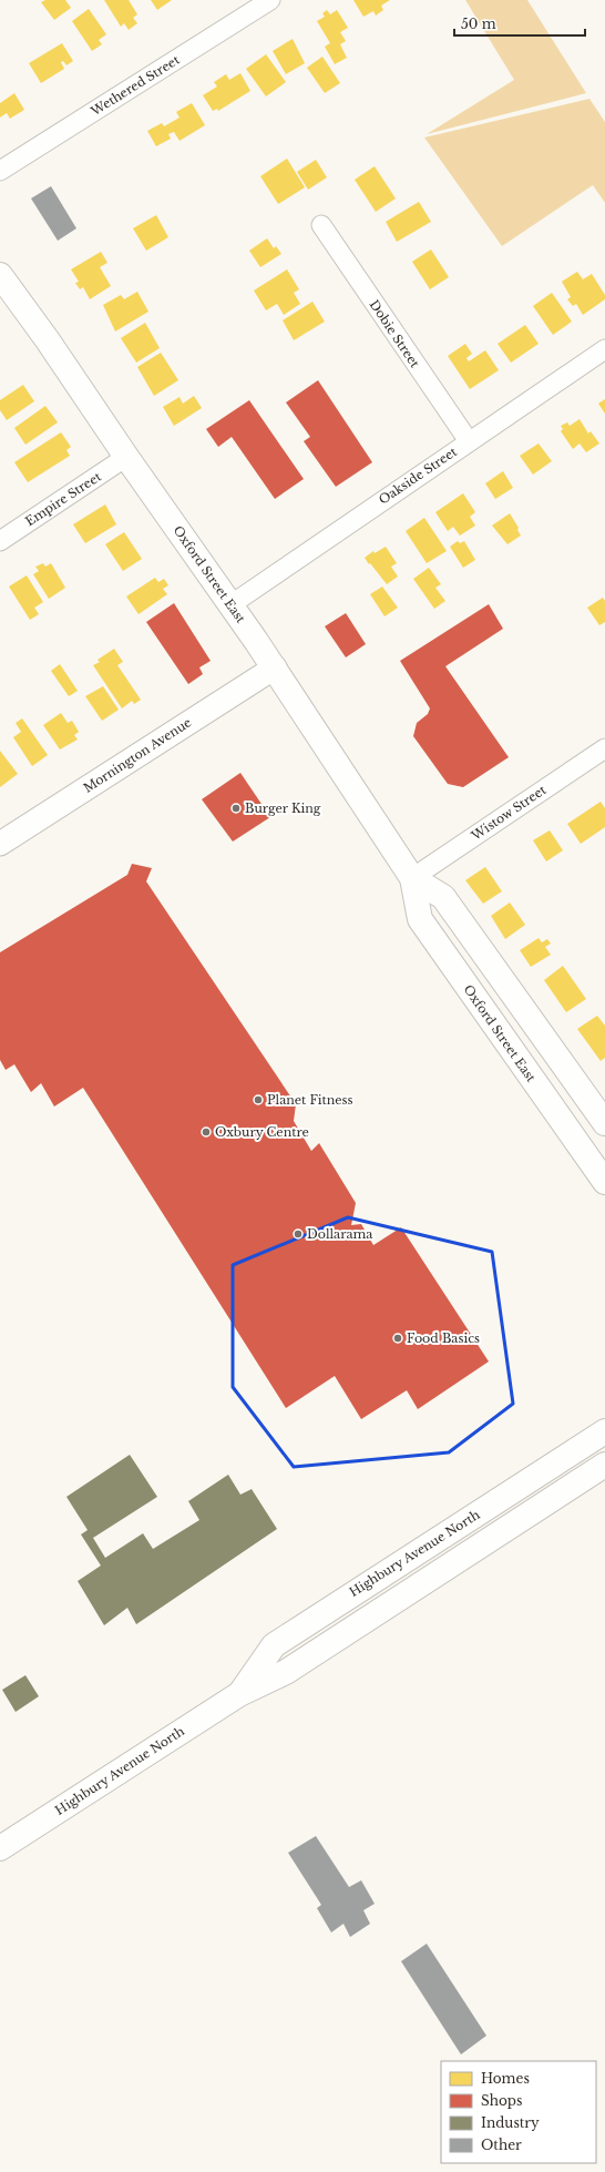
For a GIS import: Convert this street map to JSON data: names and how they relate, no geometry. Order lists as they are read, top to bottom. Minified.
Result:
{"streets":{"main road":["Oxford Street East","Highbury Avenue North"],"street":["Wethered Street","Dobie Street","Oakside Street","Empire Street","Mornington Avenue","Wistow Street"]},"crossings":[["Dobie Street","Oakside Street"],["Oakside Street","Oxford Street East"],["Empire Street","Oxford Street East"],["Oxford Street East","Mornington Avenue"],["Oxford Street East","Wistow Street"]],"places":["Burger King","Planet Fitness","Oxbury Centre","Dollarama","Food Basics"],"legend":["Homes","Shops","Industry","Other"],"scale_bar":"50 m"}
